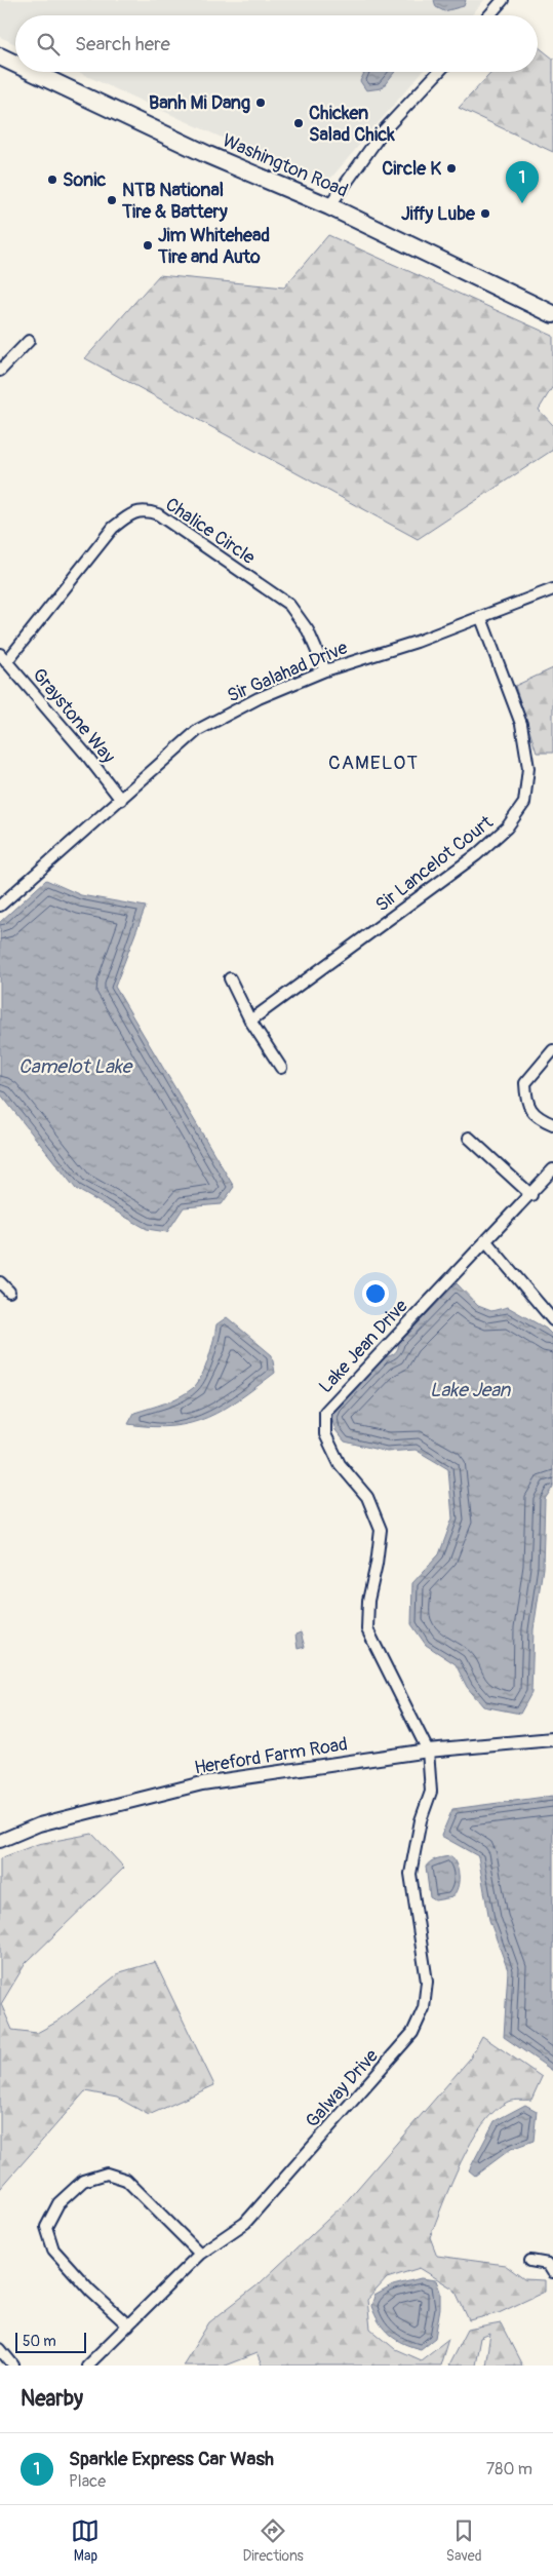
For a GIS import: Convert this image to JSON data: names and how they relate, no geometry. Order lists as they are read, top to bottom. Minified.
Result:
{"streets":{"main road":["Washington Road"],"street":["Chalice Circle","Sir Galahad Drive","Graystone Way","Sir Lancelot Court","Lake Jean Drive","Hereford Farm Road","Galway Drive"]},"crossings":[["Chalice Circle","Sir Galahad Drive"],["Chalice Circle","Graystone Way"],["Sir Galahad Drive","Graystone Way"],["Sir Galahad Drive","Sir Lancelot Court"],["Lake Jean Drive","Hereford Farm Road"],["Lake Jean Drive","Galway Drive"],["Hereford Farm Road","Galway Drive"]],"districts":["CAMELOT"],"water":["Camelot Lake","Lake Jean"],"places":["Banh Mi Dang","Chicken Salad Chick","Circle K","Sonic","NTB National Tire & Battery","Jiffy Lube","Jim Whitehead Tire and Auto"],"scale_bar":"50 m","page":{"search":"Search here","pins":"1","scale":"50 m","heading":"Nearby","list":[{"mark":"1","name":"Sparkle Express Car Wash","note":"Place","value":"780 m"}],"nav":["Map","Directions","Saved"]}}
